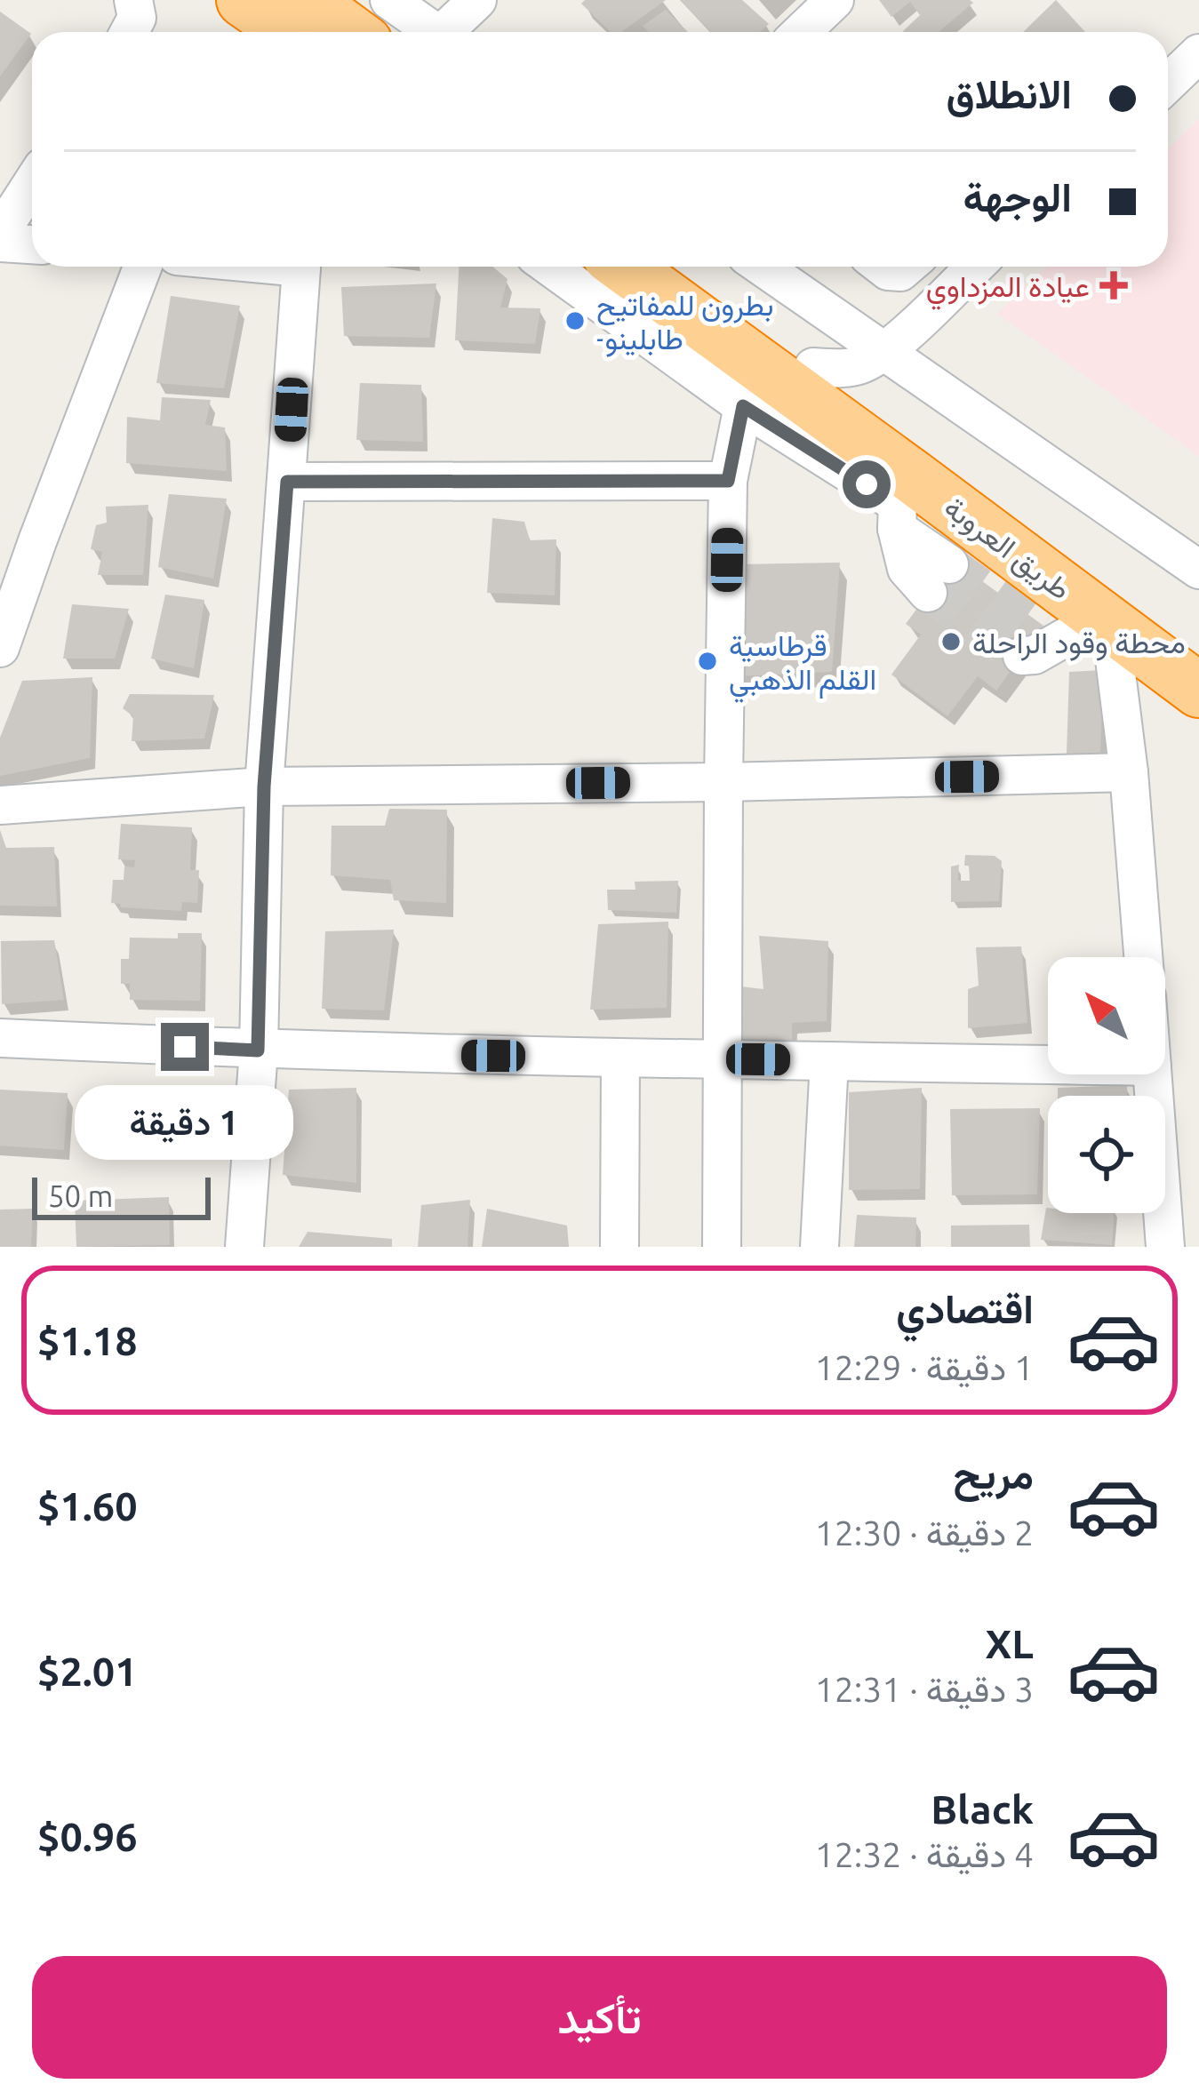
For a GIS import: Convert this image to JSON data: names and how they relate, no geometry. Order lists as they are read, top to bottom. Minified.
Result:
{"streets":{"highway":["طريق العروبة"]},"places":{"health":["عيادة المزداوي"],"other":["بطرون للمفاتيح -طابلينو","محطة وقود الراحلة","قرطاسية القلم الذهبي"]},"scale_bar":"50 m","north":"top left","page":{"banner":["الانطلاق","الوجهة"],"bubble":"1 دقيقة","scale":"50 m","list":[{"name":"اقتصادي","note":"1 دقيقة · 12:29","value":"$1.18"},{"name":"مريح","note":"2 دقيقة · 12:30","value":"$1.60"},{"name":"XL","note":"3 دقيقة · 12:31","value":"$2.01"},{"name":"Black","note":"4 دقيقة · 12:32","value":"$0.96"}],"buttons":"تأكيد"}}
